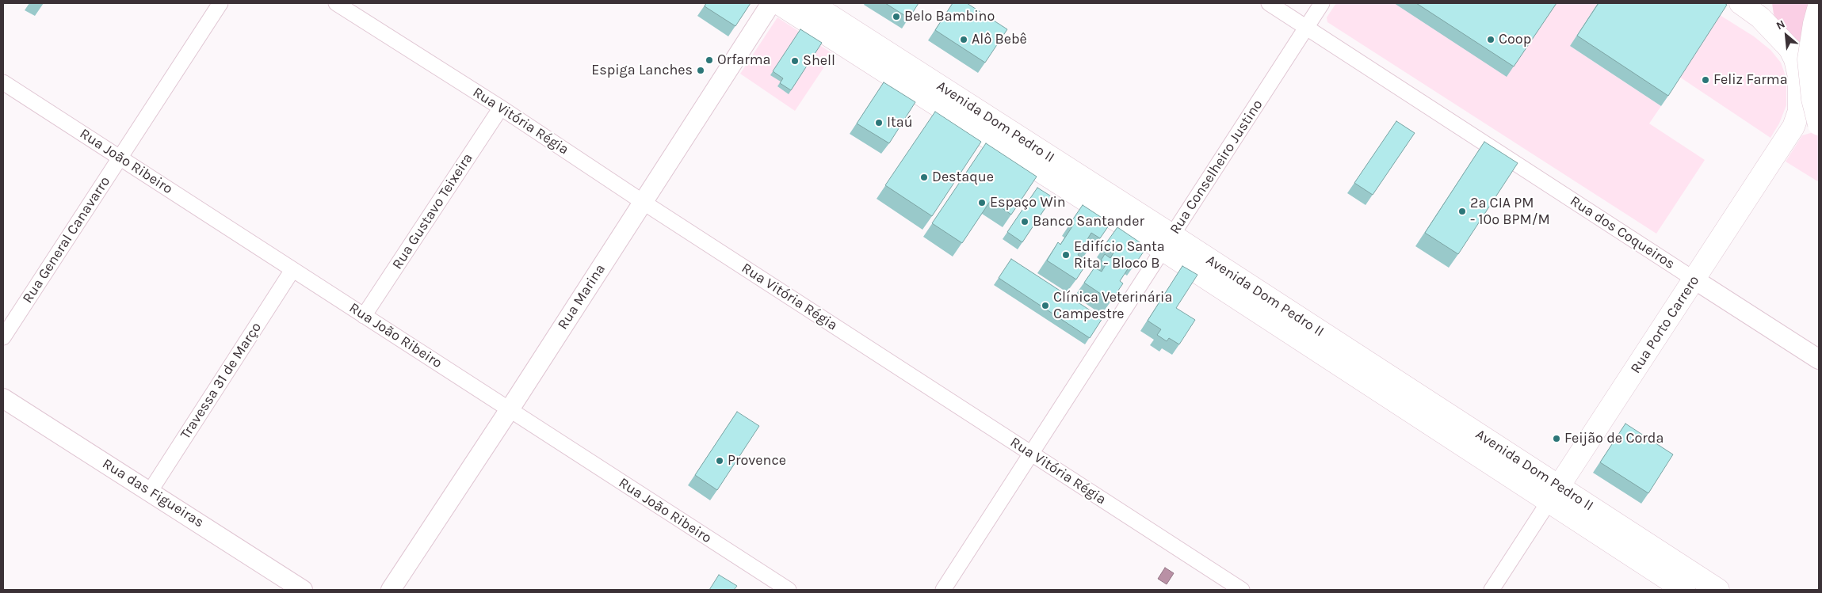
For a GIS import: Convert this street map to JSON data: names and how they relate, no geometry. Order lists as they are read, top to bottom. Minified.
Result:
{"streets":{"main road":["Avenida Dom Pedro II","Rua Porto Carrero"],"street":["Rua Vitória Régia","Rua João Ribeiro","Rua Conselheiro Justino","Rua Gustavo Teixeira","Rua dos Coqueiros","Rua General Canavarro","Rua Marina","Travessa 31 de Março","Rua das Figueiras"]},"crossings":[["Rua Vitória Régia","Rua Conselheiro Justino"],["Rua Vitória Régia","Rua Gustavo Teixeira"],["Rua Vitória Régia","Rua Marina"],["Avenida Dom Pedro II","Rua Conselheiro Justino"],["Avenida Dom Pedro II","Rua Porto Carrero"],["Rua João Ribeiro","Rua Gustavo Teixeira"],["Rua João Ribeiro","Rua General Canavarro"],["Rua João Ribeiro","Rua Marina"],["Rua João Ribeiro","Travessa 31 de Março"],["Rua Conselheiro Justino","Rua dos Coqueiros"],["Rua dos Coqueiros","Rua Porto Carrero"],["Travessa 31 de Março","Rua das Figueiras"]],"places":["Belo Bambino","Alô Bebê","Coop","Orfarma","Shell","Espiga Lanches","Feliz Farma","Itaú","Destaque","Espaço Win","2ª CIA PM - 10º BPM/M","Banco Santander","Edifício Santa Rita - Bloco B","Clínica Veterinária Campestre","Feijão de Corda","Provence"],"north":"top left"}
